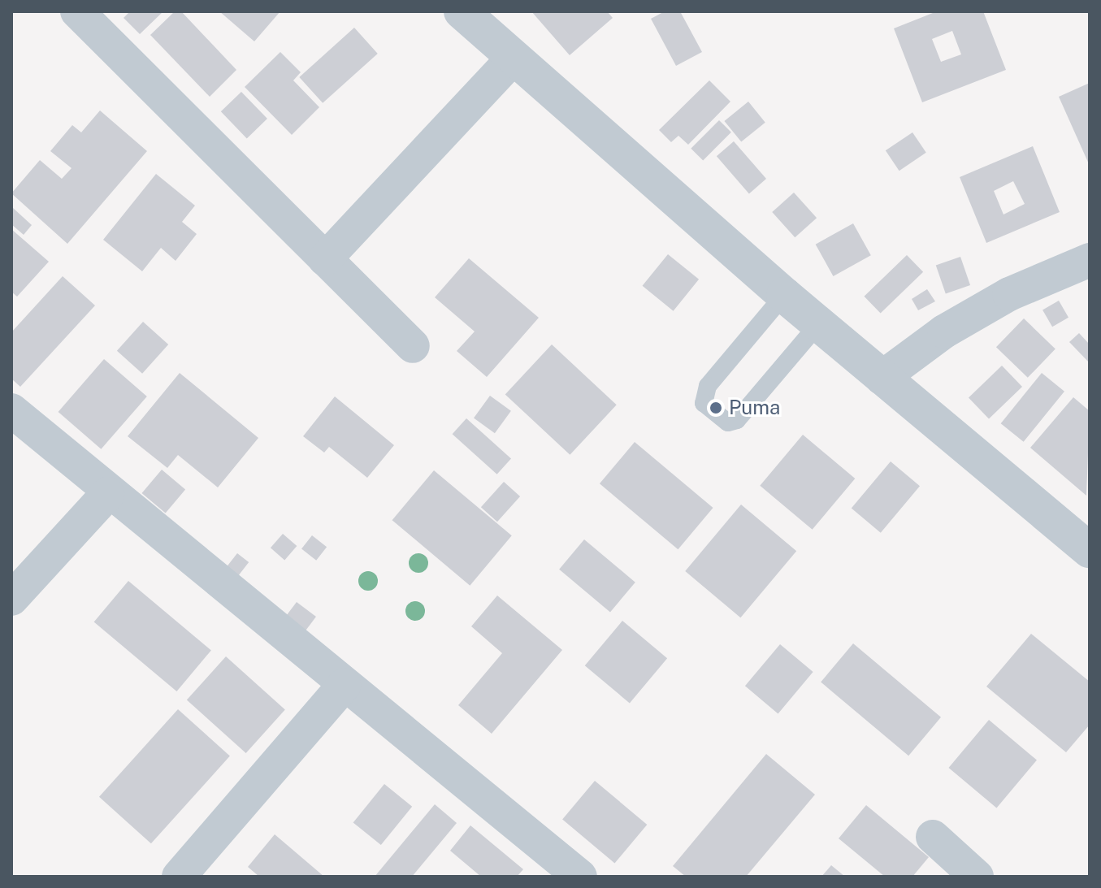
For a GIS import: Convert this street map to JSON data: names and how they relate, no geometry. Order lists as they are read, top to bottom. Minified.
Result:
{"places":["Puma"]}
